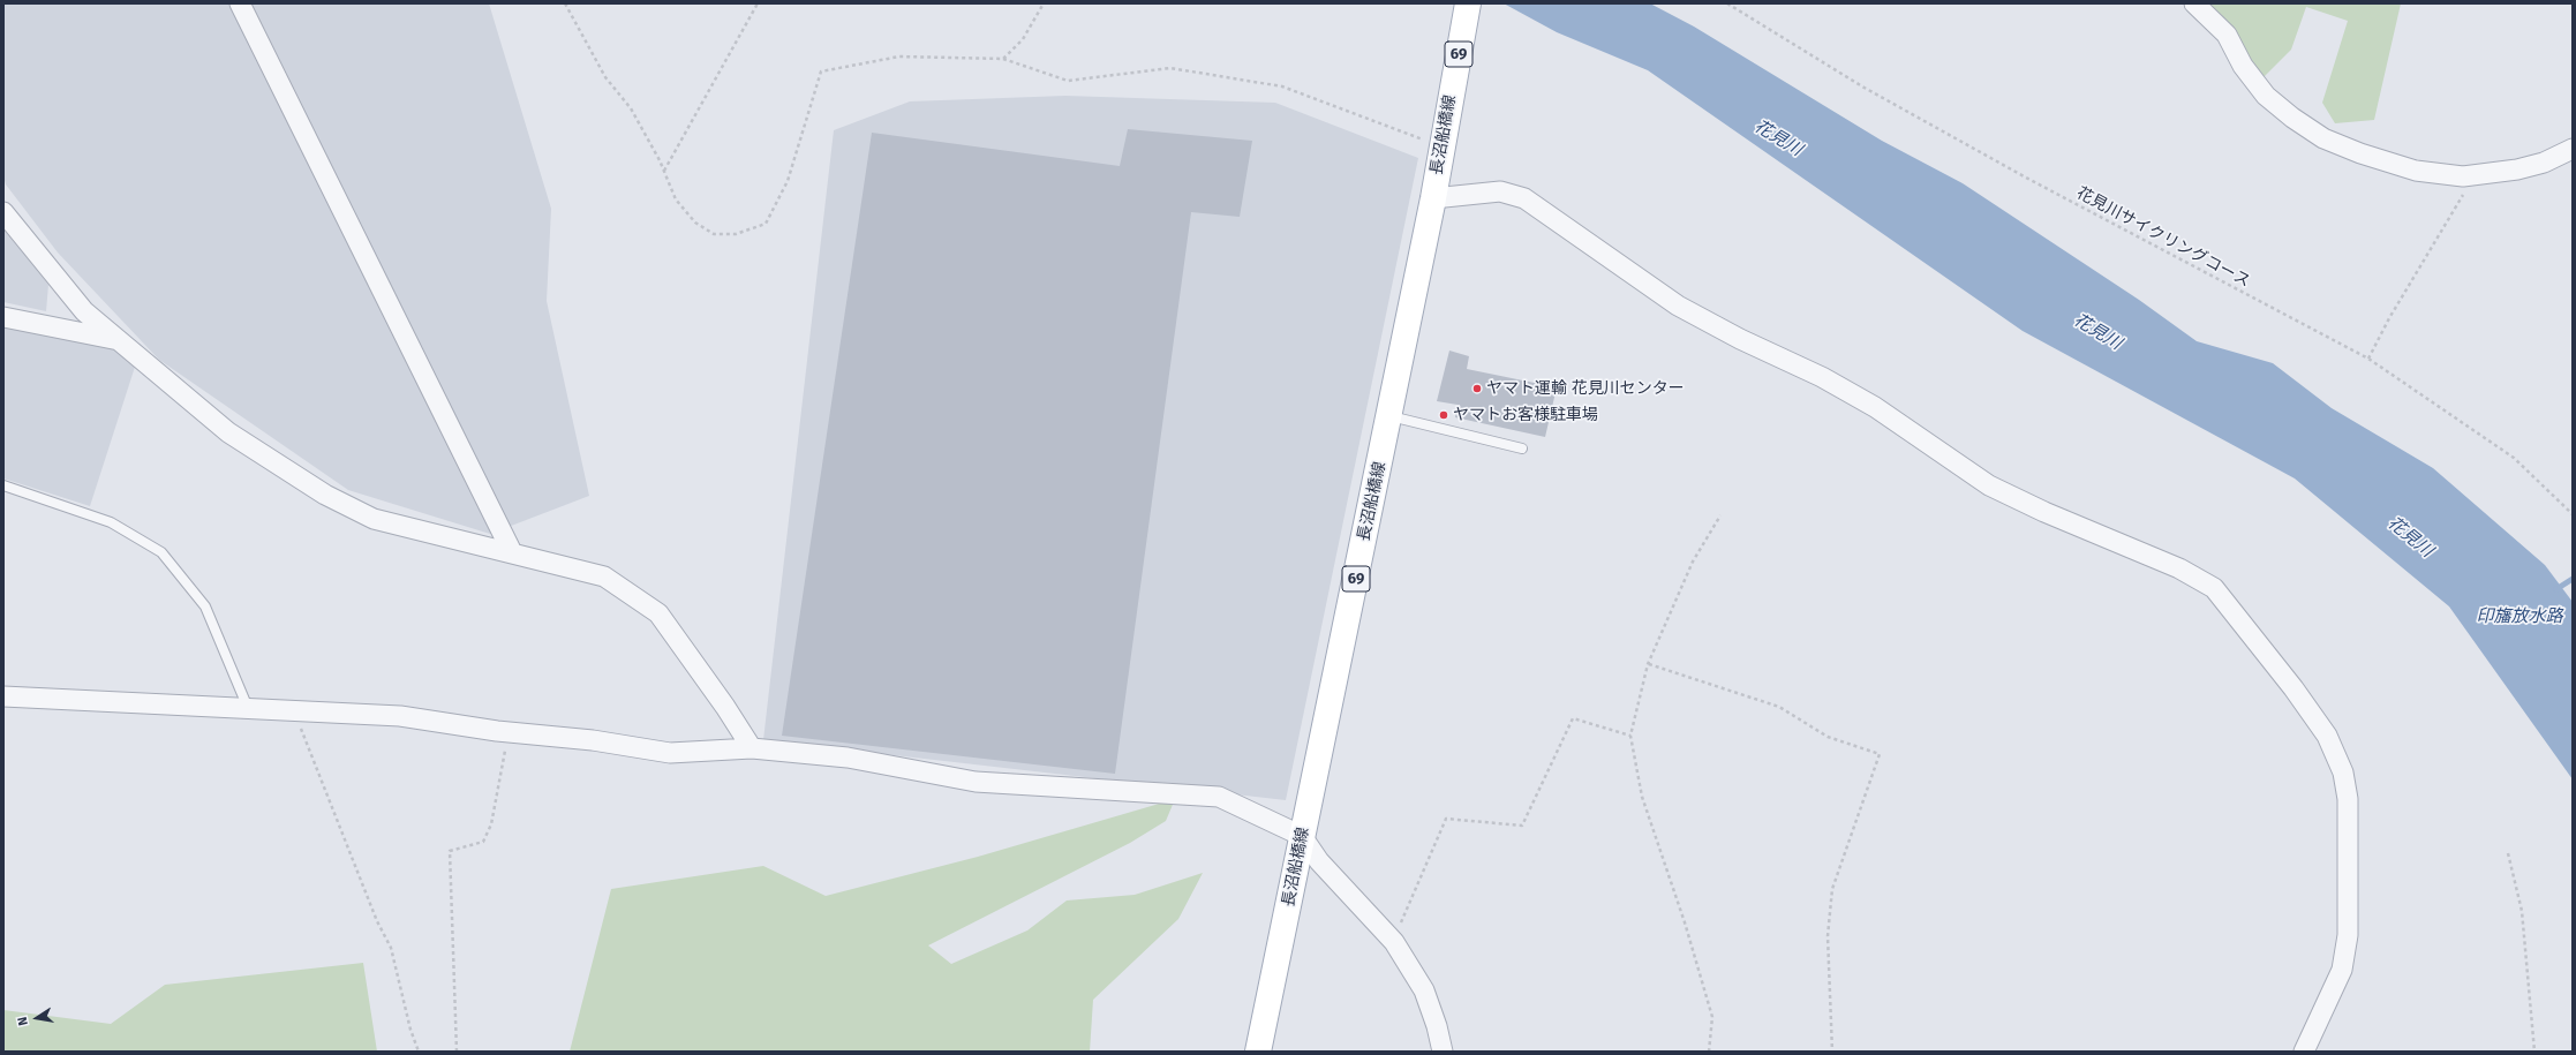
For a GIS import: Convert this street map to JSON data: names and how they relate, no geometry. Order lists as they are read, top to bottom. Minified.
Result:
{"streets":{"main road":["69","長沼船橋線"],"path":["花見川サイクリングコース"]},"water":["花見川","印旛放水路"],"places":["ヤマト運輸 花見川センター","ヤマトお客様駐車場"],"north":"left"}
